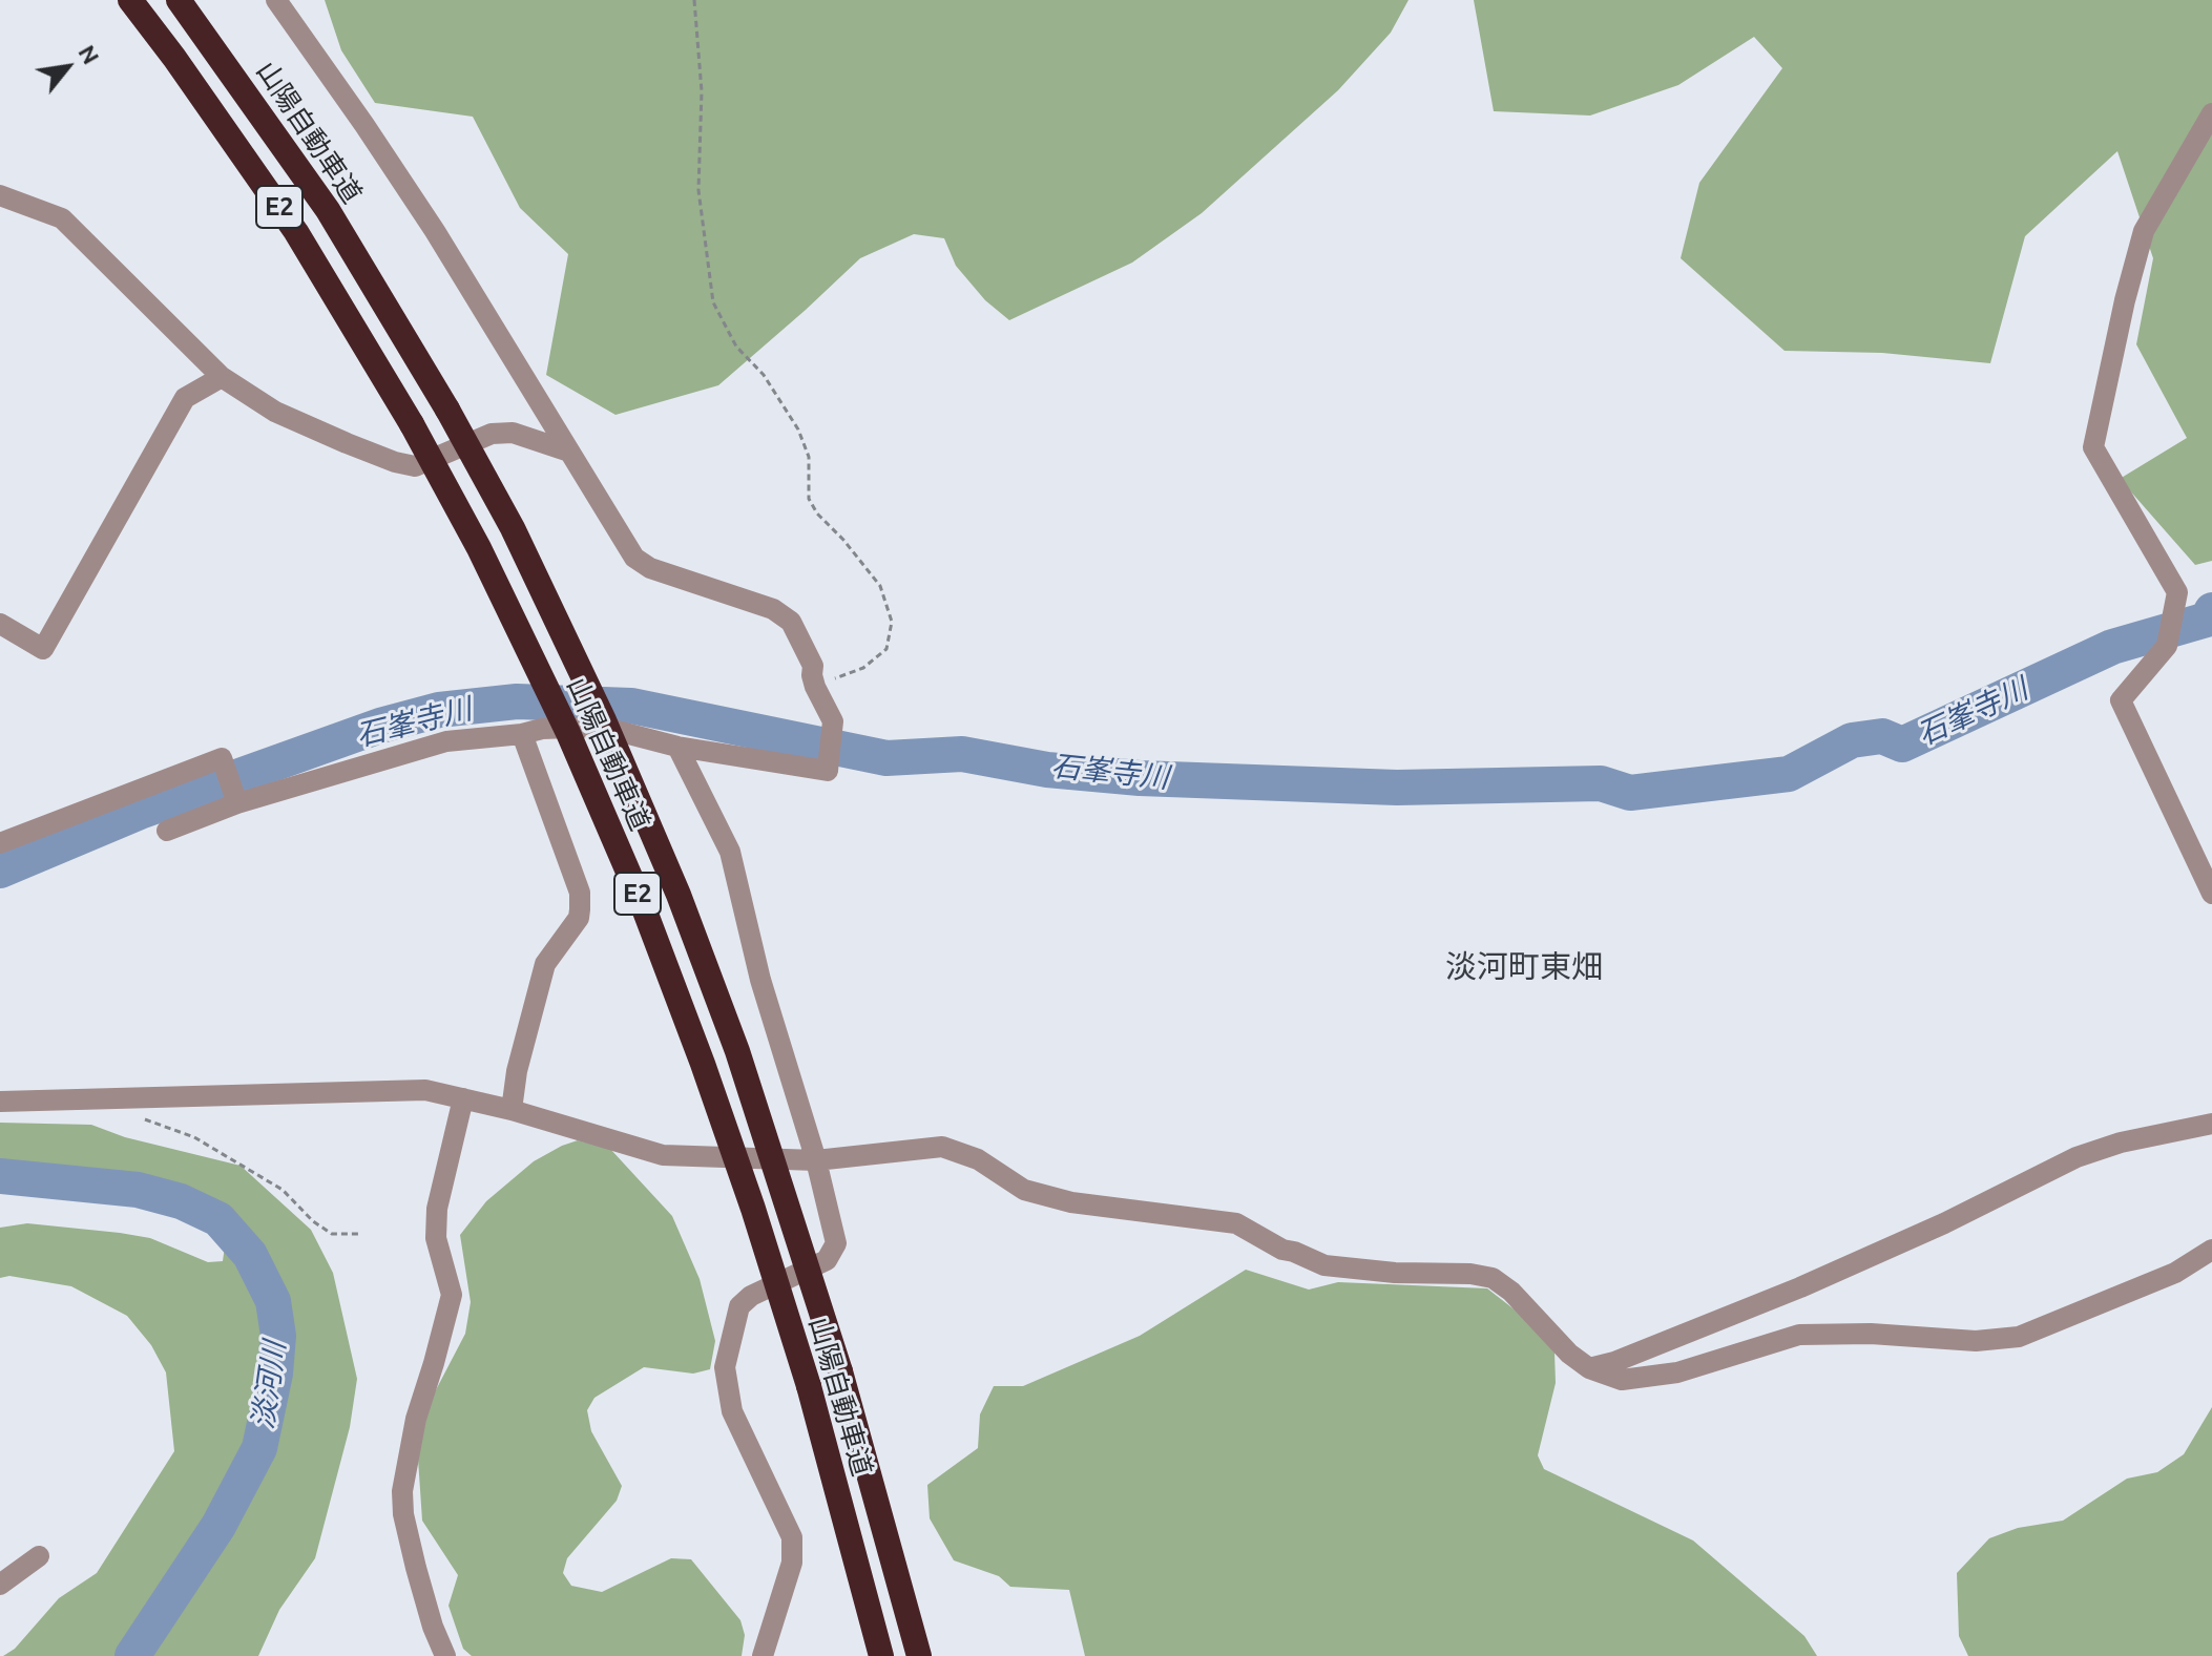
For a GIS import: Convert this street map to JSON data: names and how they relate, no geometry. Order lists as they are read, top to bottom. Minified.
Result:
{"streets":{"highway":["山陽自動車道","E2"]},"districts":["淡河町東畑"],"water":["石峯寺川","淡河川"],"north":"top right"}
